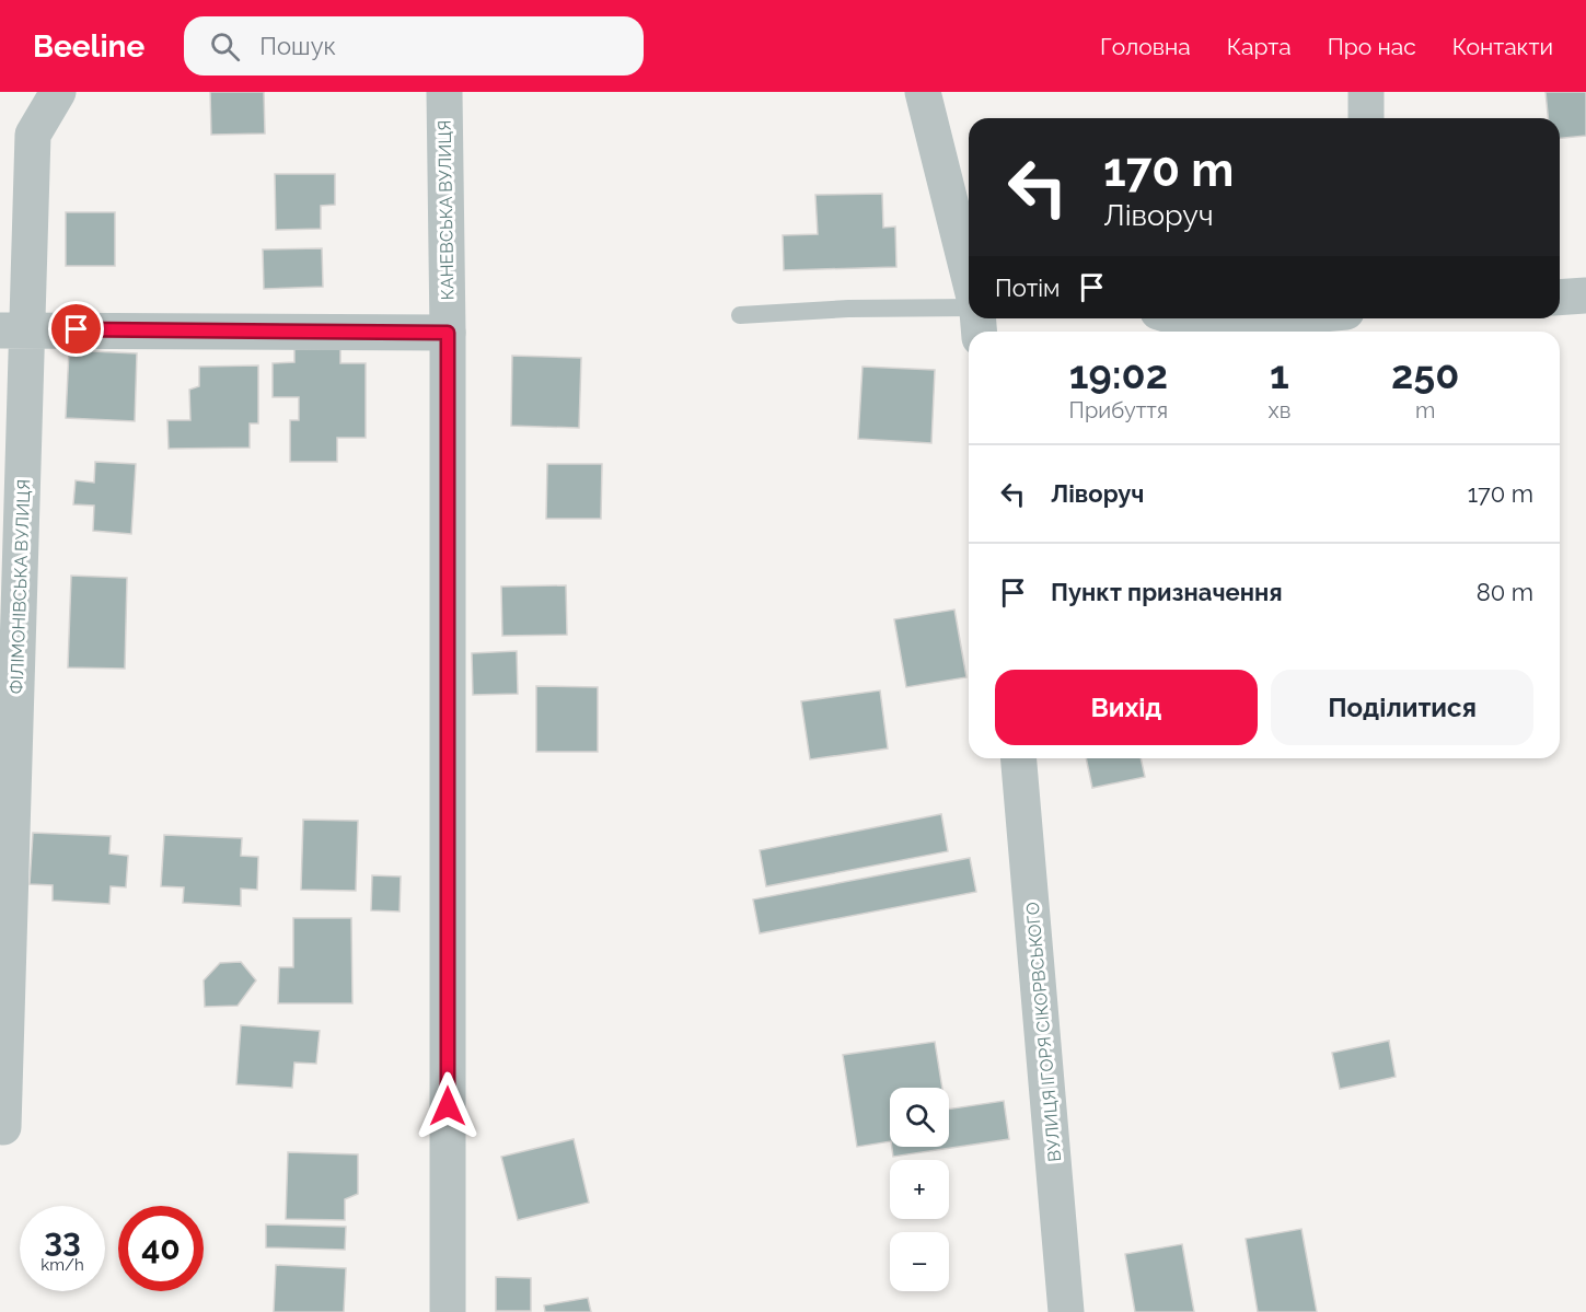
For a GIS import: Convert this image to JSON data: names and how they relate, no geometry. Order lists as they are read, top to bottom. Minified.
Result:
{"streets":{"street":["КАНЕВСЬКА ВУЛИЦЯ","ФІЛІМОНІВСЬКА ВУЛИЦЯ","ВУЛИЦЯ ІГОРЯ СІКОРВСЬКОГО"]},"page":{"header":"Beeline","search":"Пошук","nav":["Головна","Карта","Про нас","Контакти"],"turn":["170 m","Ліворуч"],"then":"Потім","eta":["19:02","Прибуття","1","хв","250","m"],"list":[{"name":"Ліворуч","value":"170 m"},{"name":"Пункт призначення","value":"80 m"}],"buttons":["Вихід","Поділитися"],"map_buttons":["+","−"],"speed":"33 km/h","limit":"40"}}
